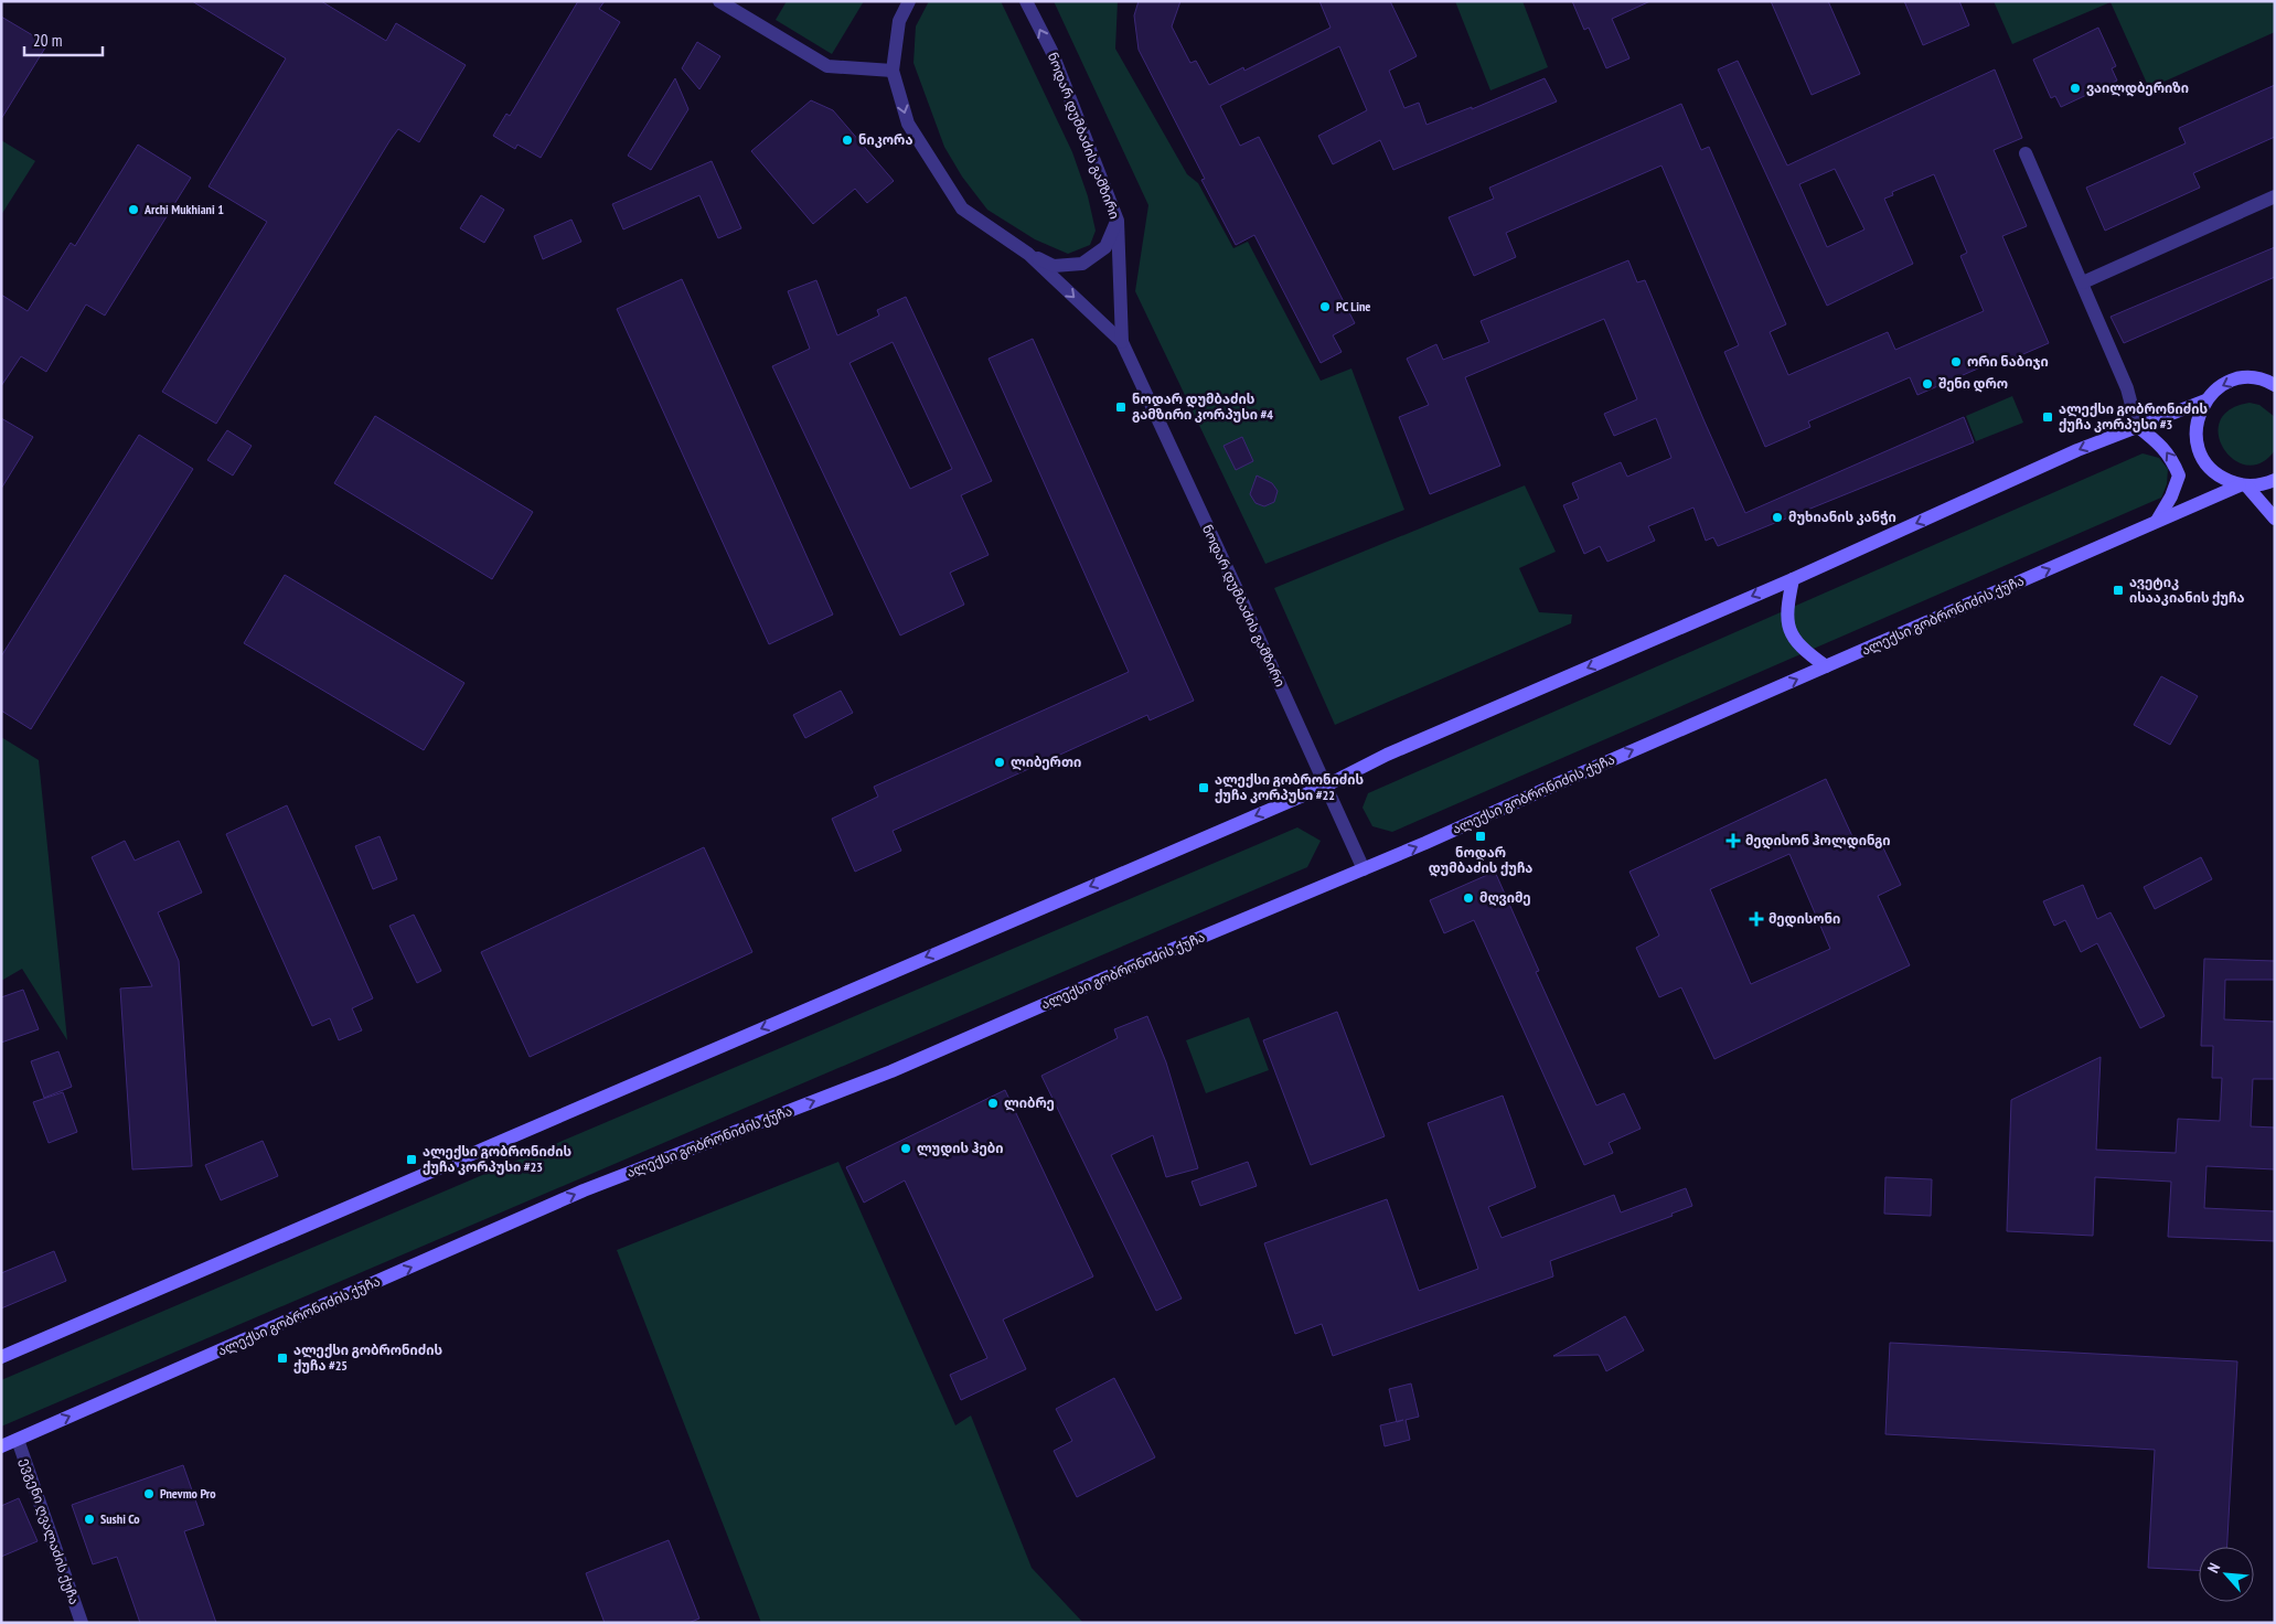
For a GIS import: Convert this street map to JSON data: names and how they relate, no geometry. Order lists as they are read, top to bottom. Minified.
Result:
{"streets":{"main road":["ალექსი გობრონიძის ქუჩა"],"street":["ნოდარ დუმბაძის გამზირი","ევგენი ღვალაძის ქუჩა"]},"crossings":[["ნოდარ დუმბაძის გამზირი","ალექსი გობრონიძის ქუჩა"],["ალექსი გობრონიძის ქუჩა","ევგენი ღვალაძის ქუჩა"]],"places":{"other":["ვაილდბერიზი","ნიკორა","Archi Mukhiani 1","PC Line","ორი ნაბიჯი","შენი დრო","მუხიანის კანჭი","ლიბერთი","მღვიმე","ლიბრე","ლუდის ჰები","Pnevmo Pro","Sushi Co"],"transit":["ნოდარ დუმბაძის გამზირი კორპუსი #4","ალექსი გობრონიძის ქუჩა კორპუსი #3","ავეტიკ ისააკიანის ქუჩა","ალექსი გობრონიძის ქუჩა კორპუსი #22","ნოდარ დუმბაძის ქუჩა","ალექსი გობრონიძის ქუჩა კორპუსი #23","ალექსი გობრონიძის ქუჩა #25"],"health":["მედისონ ჰოლდინგი","მედისონი"]},"scale_bar":"20 m","north":"top left"}
